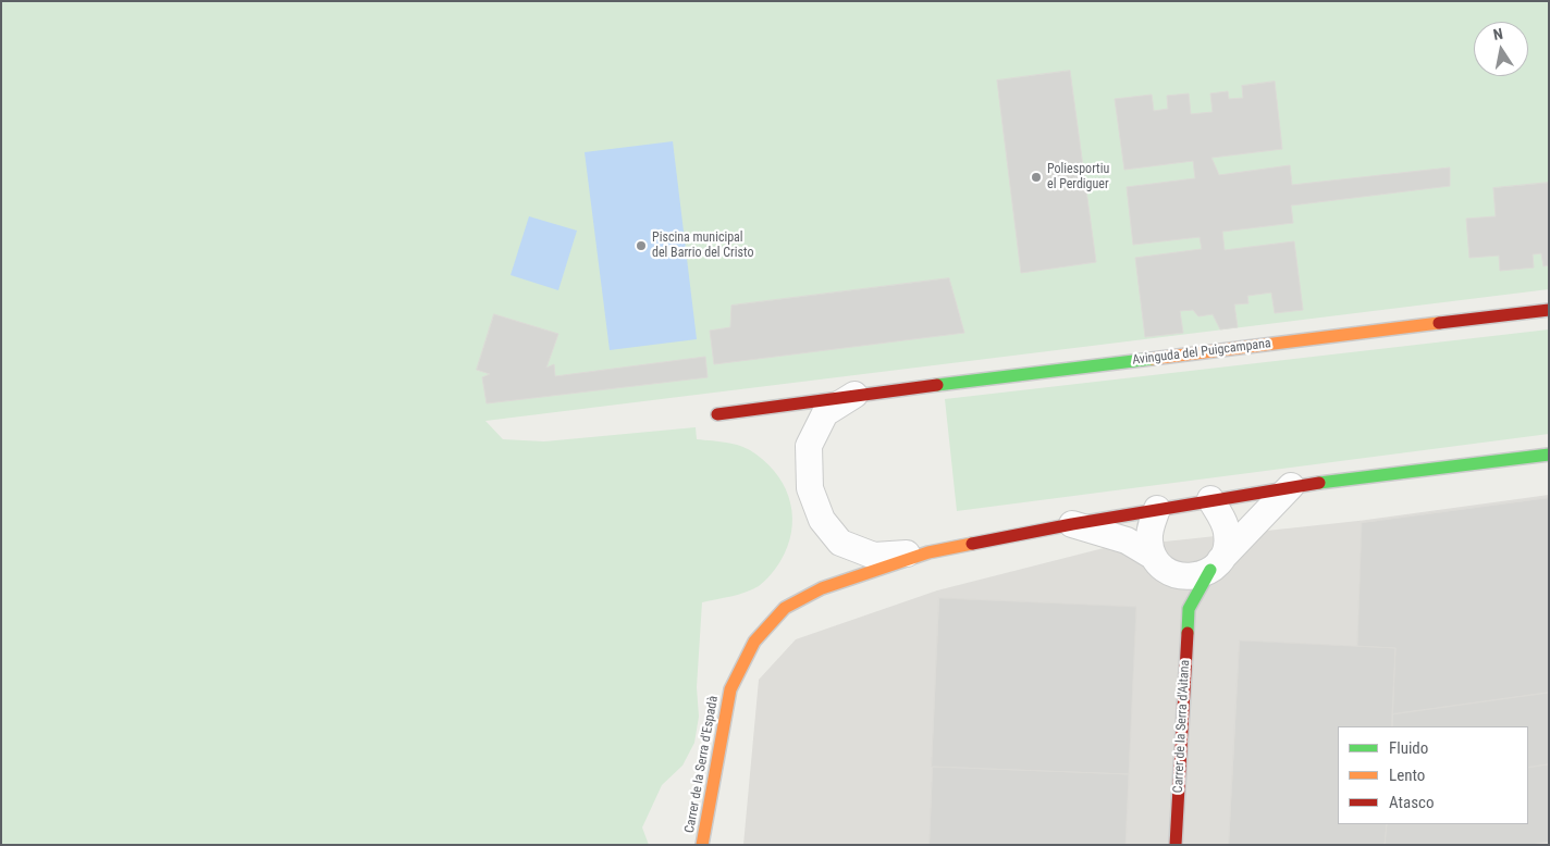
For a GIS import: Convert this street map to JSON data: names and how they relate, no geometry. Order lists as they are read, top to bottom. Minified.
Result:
{"streets":{"street":["Avinguda del Puigcampana","Carrer de la Serra d'Aitana","Carrer de la Serra d'Espadà"]},"crossings":[["Avinguda del Puigcampana","Carrer de la Serra d'Aitana"],["Avinguda del Puigcampana","Carrer de la Serra d'Espadà"]],"places":["Poliesportiu el Perdiguer","Piscina municipal del Barrio del Cristo"],"legend":["Fluido","Lento","Atasco"],"north":"top"}
